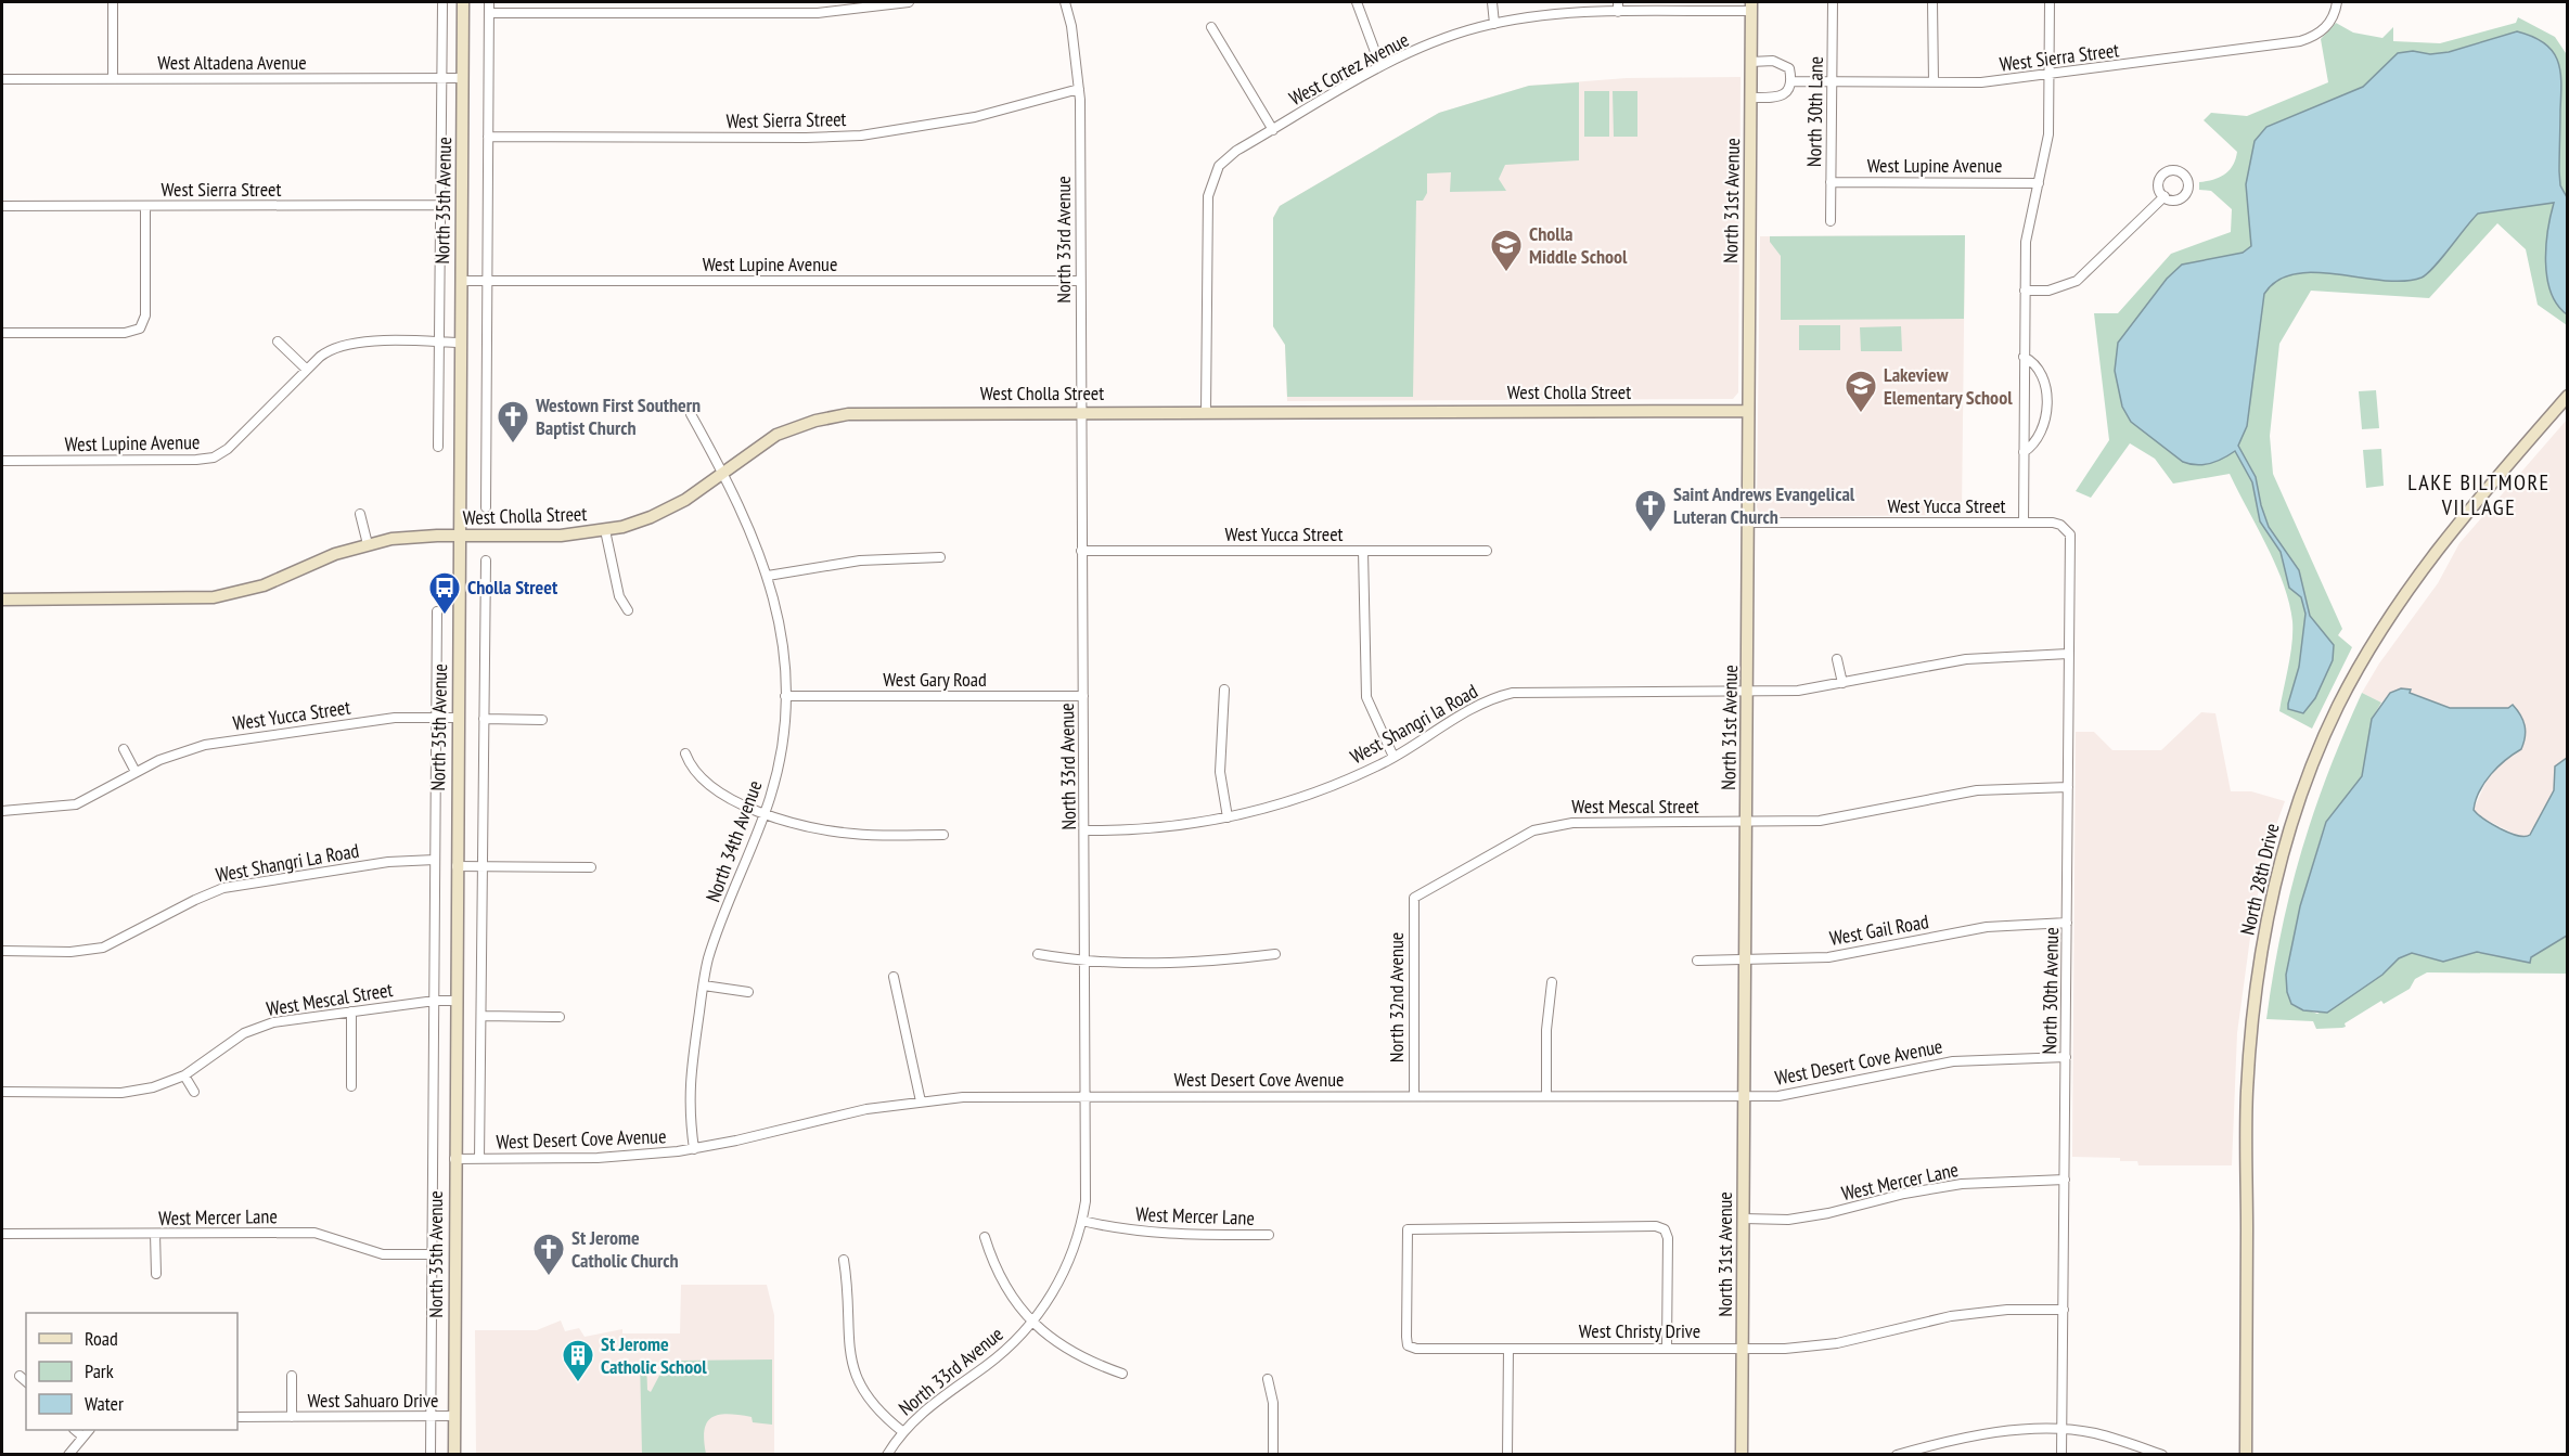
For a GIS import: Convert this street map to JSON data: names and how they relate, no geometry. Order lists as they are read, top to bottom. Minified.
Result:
{"streets":{"street":["West Sierra Street","West Altadena Avenue","West Cortez Avenue","North 30th Lane","West Lupine Avenue","North 35th Avenue","North 31st Avenue","North 33rd Avenue","West Cholla Street","West Yucca Street","West Gary Road","West Shangri la Road","West Mescal Street","North 34th Avenue","West Shangri La Road","North 28th Drive","West Gail Road","North 30th Avenue","North 32nd Avenue","West Desert Cove Avenue","West Mercer Lane","West Christy Drive","West Sahuaro Drive"]},"crossings":[["West Sierra Street","North 30th Lane"],["West Sierra Street","North 35th Avenue"],["West Sierra Street","North 33rd Avenue"],["West Altadena Avenue","North 35th Avenue"],["West Cortez Avenue","North 31st Avenue"],["West Cortez Avenue","West Cholla Street"],["North 30th Lane","West Lupine Avenue"],["West Lupine Avenue","North 35th Avenue"],["West Lupine Avenue","North 33rd Avenue"],["North 35th Avenue","West Cholla Street"],["North 35th Avenue","West Yucca Street"],["North 35th Avenue","West Mescal Street"],["North 35th Avenue","West Shangri La Road"],["North 35th Avenue","West Desert Cove Avenue"],["North 35th Avenue","West Mercer Lane"],["North 35th Avenue","West Sahuaro Drive"],["North 31st Avenue","West Cholla Street"],["North 31st Avenue","West Yucca Street"],["North 31st Avenue","West Shangri la Road"],["North 31st Avenue","West Mescal Street"],["North 31st Avenue","West Gail Road"],["North 31st Avenue","West Desert Cove Avenue"],["North 31st Avenue","West Mercer Lane"],["North 31st Avenue","West Christy Drive"],["North 33rd Avenue","West Cholla Street"],["North 33rd Avenue","West Yucca Street"],["North 33rd Avenue","West Gary Road"],["North 33rd Avenue","West Shangri la Road"],["North 33rd Avenue","West Desert Cove Avenue"],["North 33rd Avenue","West Mercer Lane"],["West Cholla Street","North 34th Avenue"],["West Yucca Street","North 30th Avenue"],["West Gary Road","North 34th Avenue"],["West Shangri la Road","North 30th Avenue"],["West Mescal Street","North 30th Avenue"],["West Mescal Street","North 32nd Avenue"],["North 34th Avenue","West Desert Cove Avenue"],["West Gail Road","North 30th Avenue"],["North 30th Avenue","West Desert Cove Avenue"],["North 30th Avenue","West Mercer Lane"],["North 30th Avenue","West Christy Drive"],["North 32nd Avenue","West Desert Cove Avenue"]],"districts":["LAKE BILTMORE VILLAGE"],"places":{"school or university":["Cholla Middle School","Lakeview Elementary School"],"church":["Westown First Southern Baptist Church","Saint Andrews Evangelical Luteran Church","St Jerome Catholic Church"],"bus stop":["Cholla Street"],"building":["St Jerome Catholic School"]},"legend":["Road","Park","Water"]}
